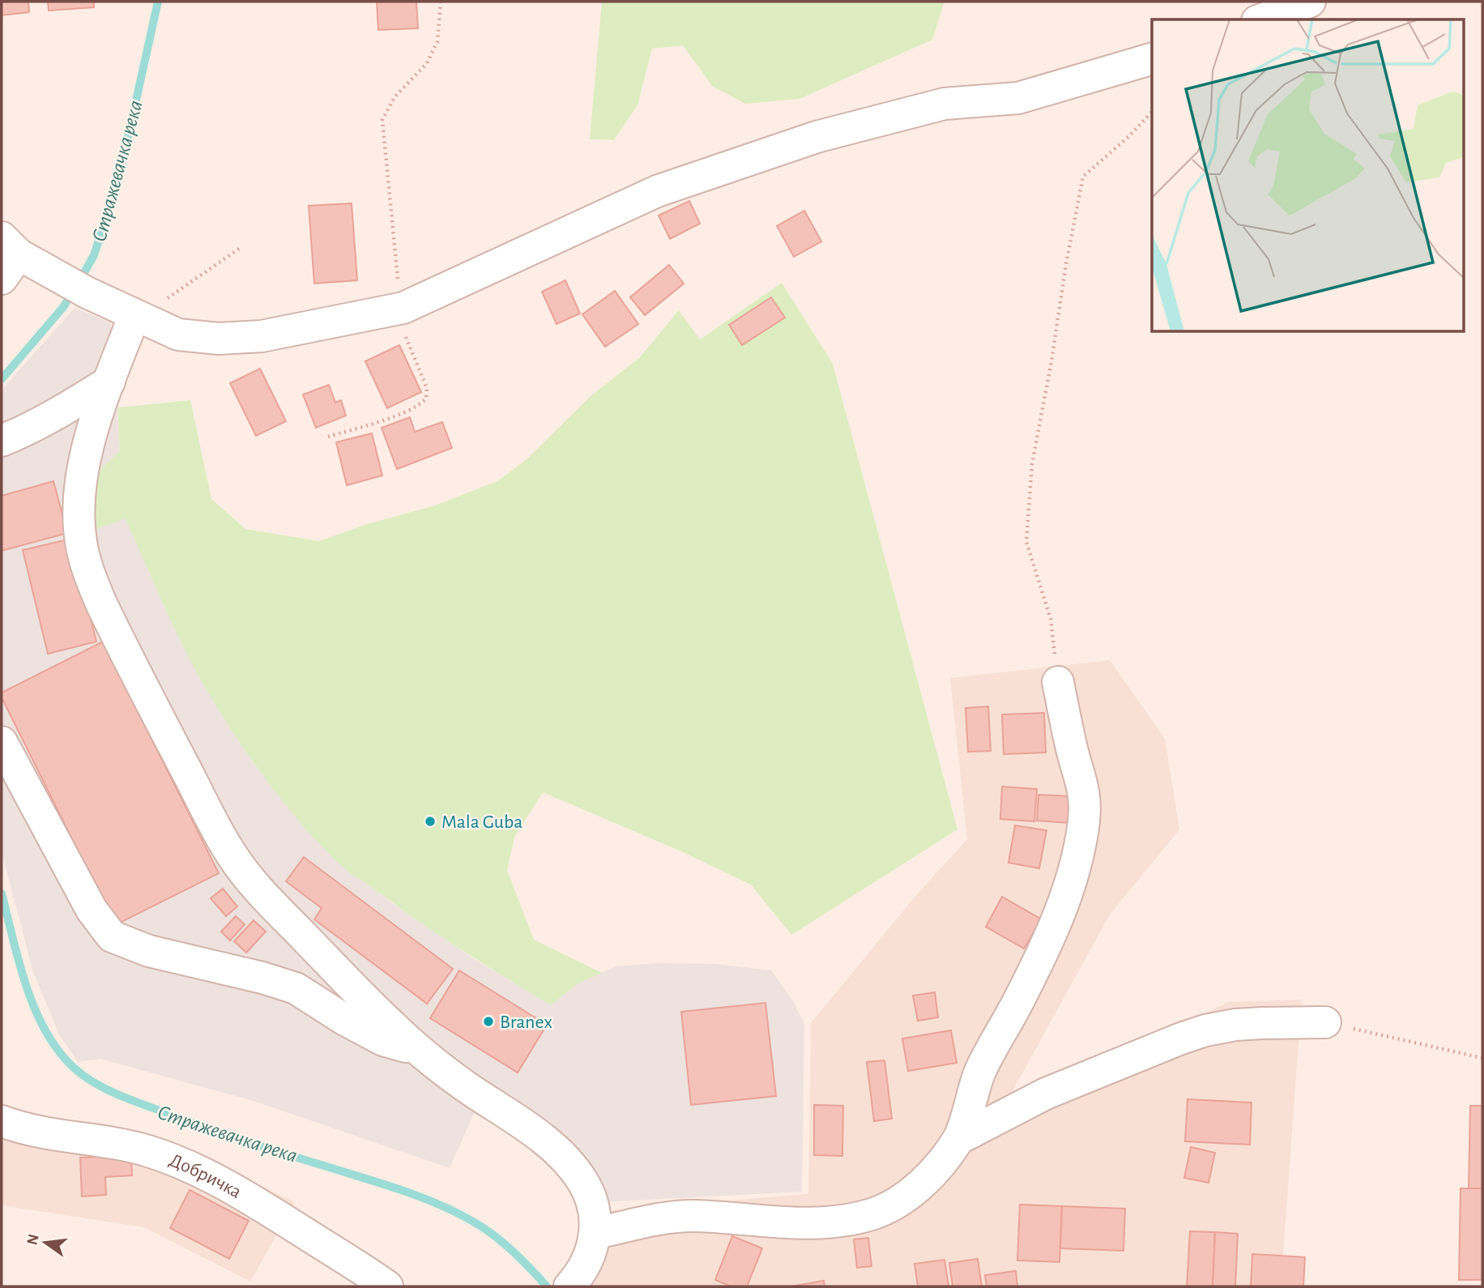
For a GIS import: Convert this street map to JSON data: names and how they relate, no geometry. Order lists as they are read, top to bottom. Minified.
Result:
{"streets":{"street":["Добричка"]},"water":["Стражевачка река"],"places":["Mala Guba","Branex"],"north":"left"}
